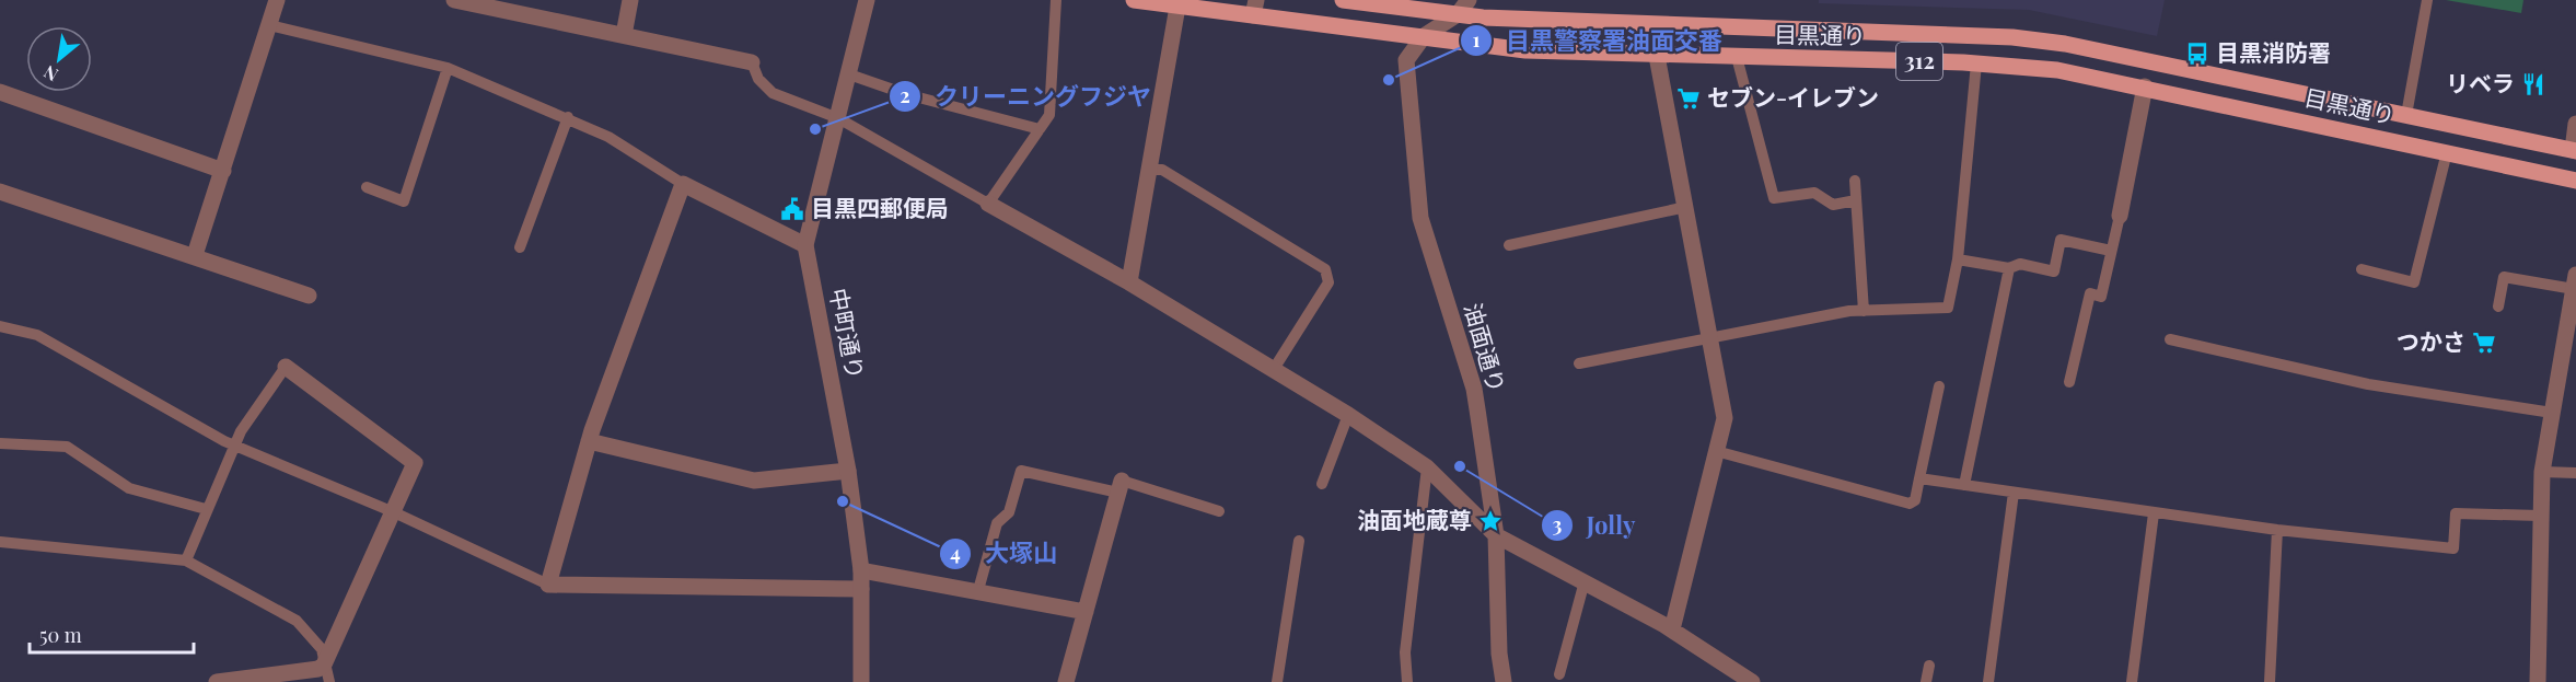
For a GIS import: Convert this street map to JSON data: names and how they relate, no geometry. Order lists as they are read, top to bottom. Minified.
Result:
{"streets":{"main road":["目黒通り","312"],"street":["中町通り","油面通り"]},"crossings":[["目黒通り","油面通り"]],"places":{"bus stop":["目黒消防署"],"other":["目黒警察署油面交番","クリーニングフジヤ","Jolly","大塚山"],"restaurant":["リベラ"],"supermarket":["セブン-イレブン","つかさ"],"public building":["目黒四郵便局"],"place":["油面地蔵尊"]},"scale_bar":"50 m","north":"bottom left"}
